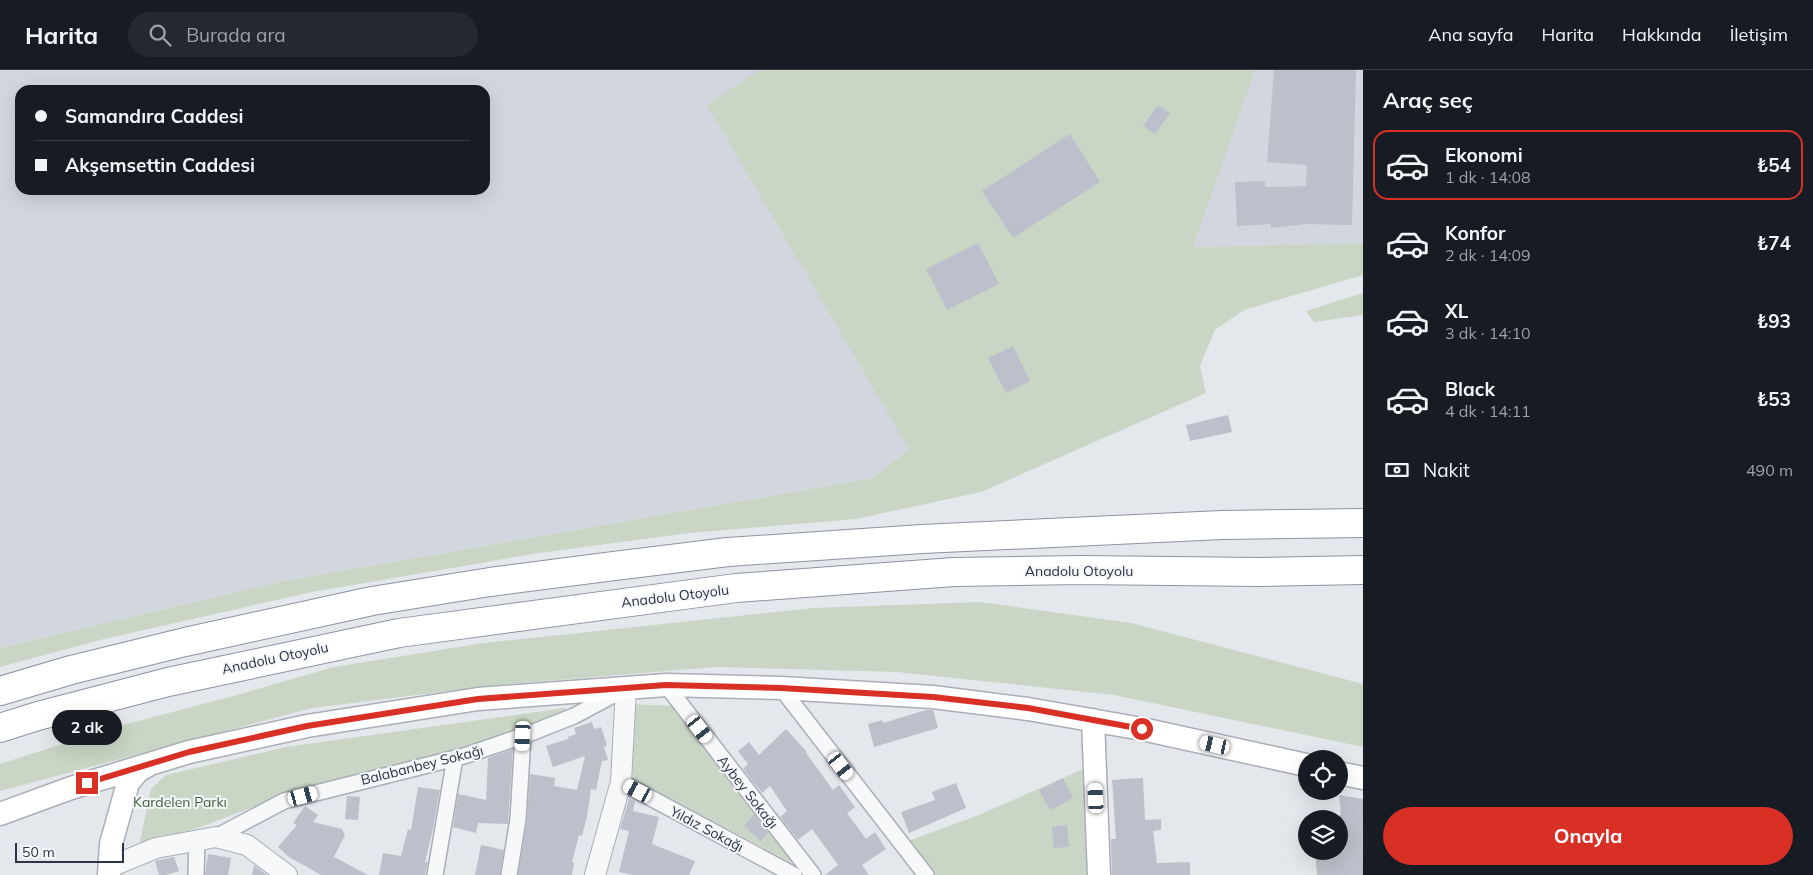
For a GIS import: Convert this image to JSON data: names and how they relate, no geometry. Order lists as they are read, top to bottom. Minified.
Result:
{"streets":{"highway":["Anadolu Otoyolu"],"street":["Balabanbey Sokağı","Aybey Sokağı","Yıldız Sokağı"]},"parks":["Kardelen Parkı"],"scale_bar":"50 m","page":{"header":"Harita","search":"Burada ara","nav":["Ana sayfa","Harita","Hakkında","İletişim"],"heading":"Araç seç","banner":["Samandıra Caddesi","Akşemsettin Caddesi"],"list":[{"name":"Ekonomi","note":"1 dk · 14:08","value":"₺54"},{"name":"Konfor","note":"2 dk · 14:09","value":"₺74"},{"name":"XL","note":"3 dk · 14:10","value":"₺93"},{"name":"Black","note":"4 dk · 14:11","value":"₺53"}],"pay":["Nakit","490 m"],"bubble":"2 dk","buttons":"Onayla","scale":"50 m"}}
